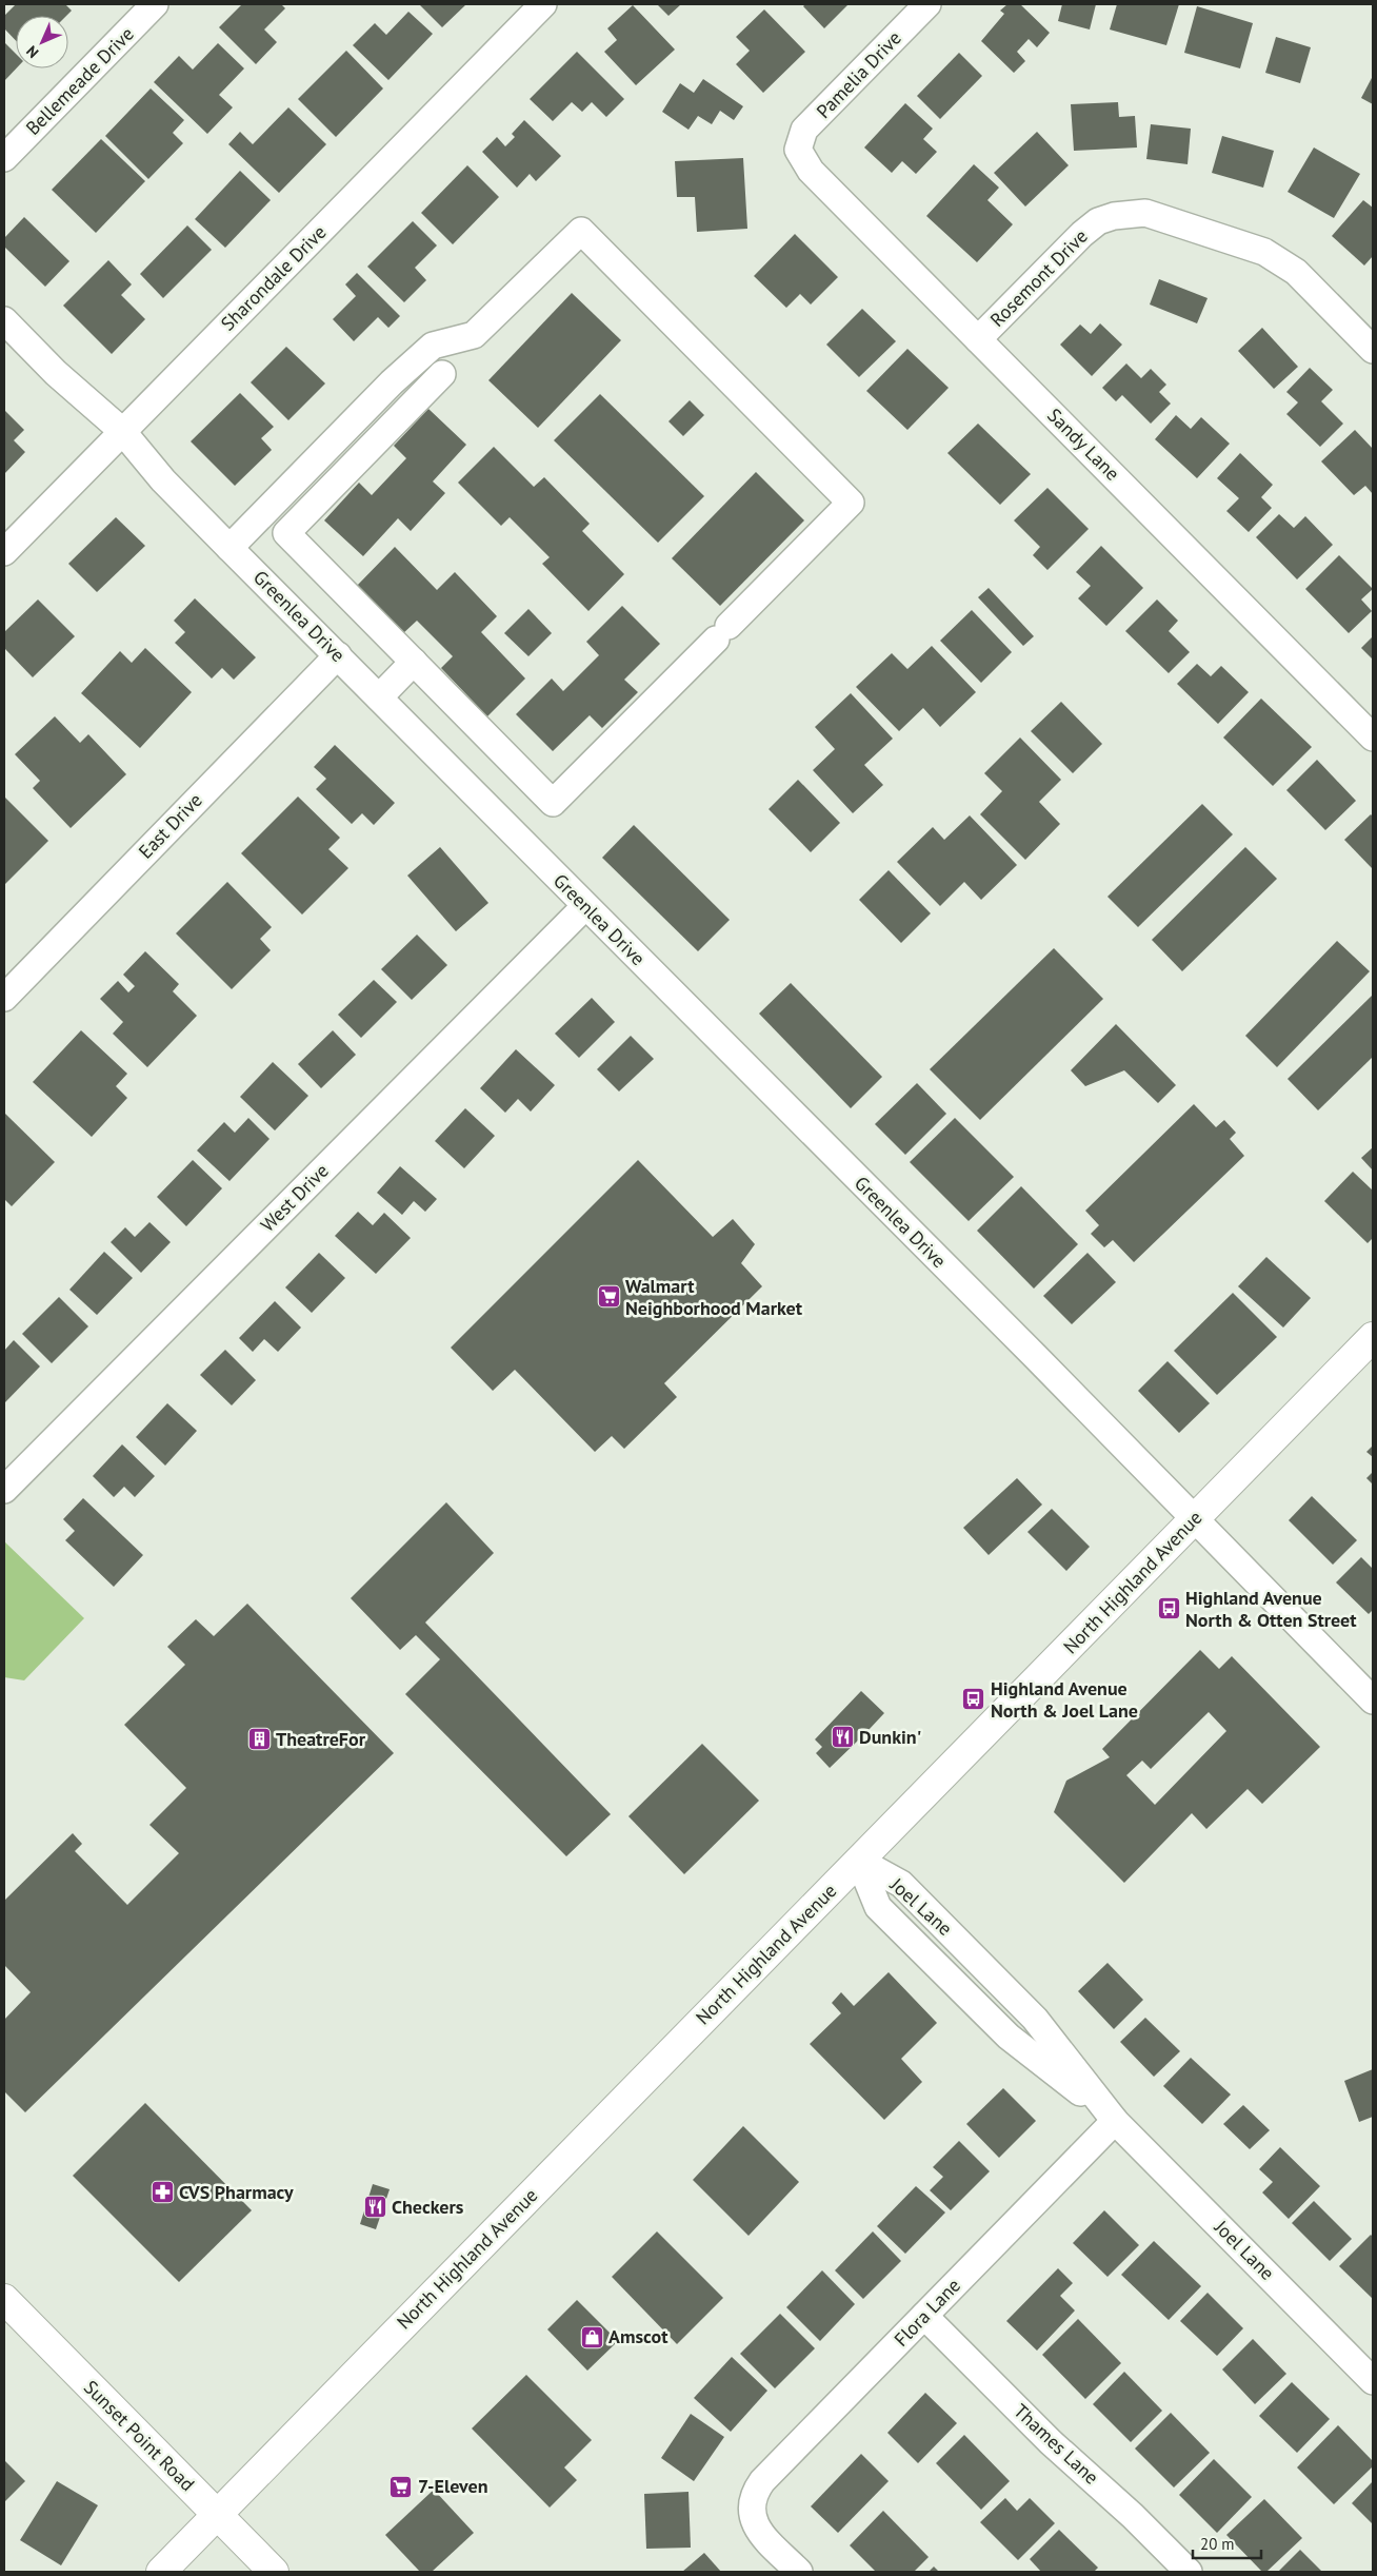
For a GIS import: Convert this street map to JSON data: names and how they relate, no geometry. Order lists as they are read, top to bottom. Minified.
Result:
{"streets":{"street":["Pamelia Drive","Bellemeade Drive","Sharondale Drive","Rosemont Drive","Sandy Lane","Greenlea Drive","East Drive","West Drive","North Highland Avenue","Joel Lane","Flora Lane","Sunset Point Road","Thames Lane"]},"crossings":[["Pamelia Drive","Sandy Lane"],["Sharondale Drive","Greenlea Drive"],["Rosemont Drive","Sandy Lane"],["Greenlea Drive","East Drive"],["Greenlea Drive","West Drive"],["Greenlea Drive","North Highland Avenue"],["North Highland Avenue","Joel Lane"],["North Highland Avenue","Sunset Point Road"],["Joel Lane","Flora Lane"],["Flora Lane","Thames Lane"]],"places":{"supermarket":["Walmart Neighborhood Market","7-Eleven"],"bus stop":["Highland Avenue North & Otten Street","Highland Avenue North & Joel Lane"],"restaurant":["Dunkin'","Checkers"],"building":["TheatreFor"],"pharmacy":["CVS Pharmacy"],"shop":["Amscot"]},"scale_bar":"20 m","north":"bottom left"}
